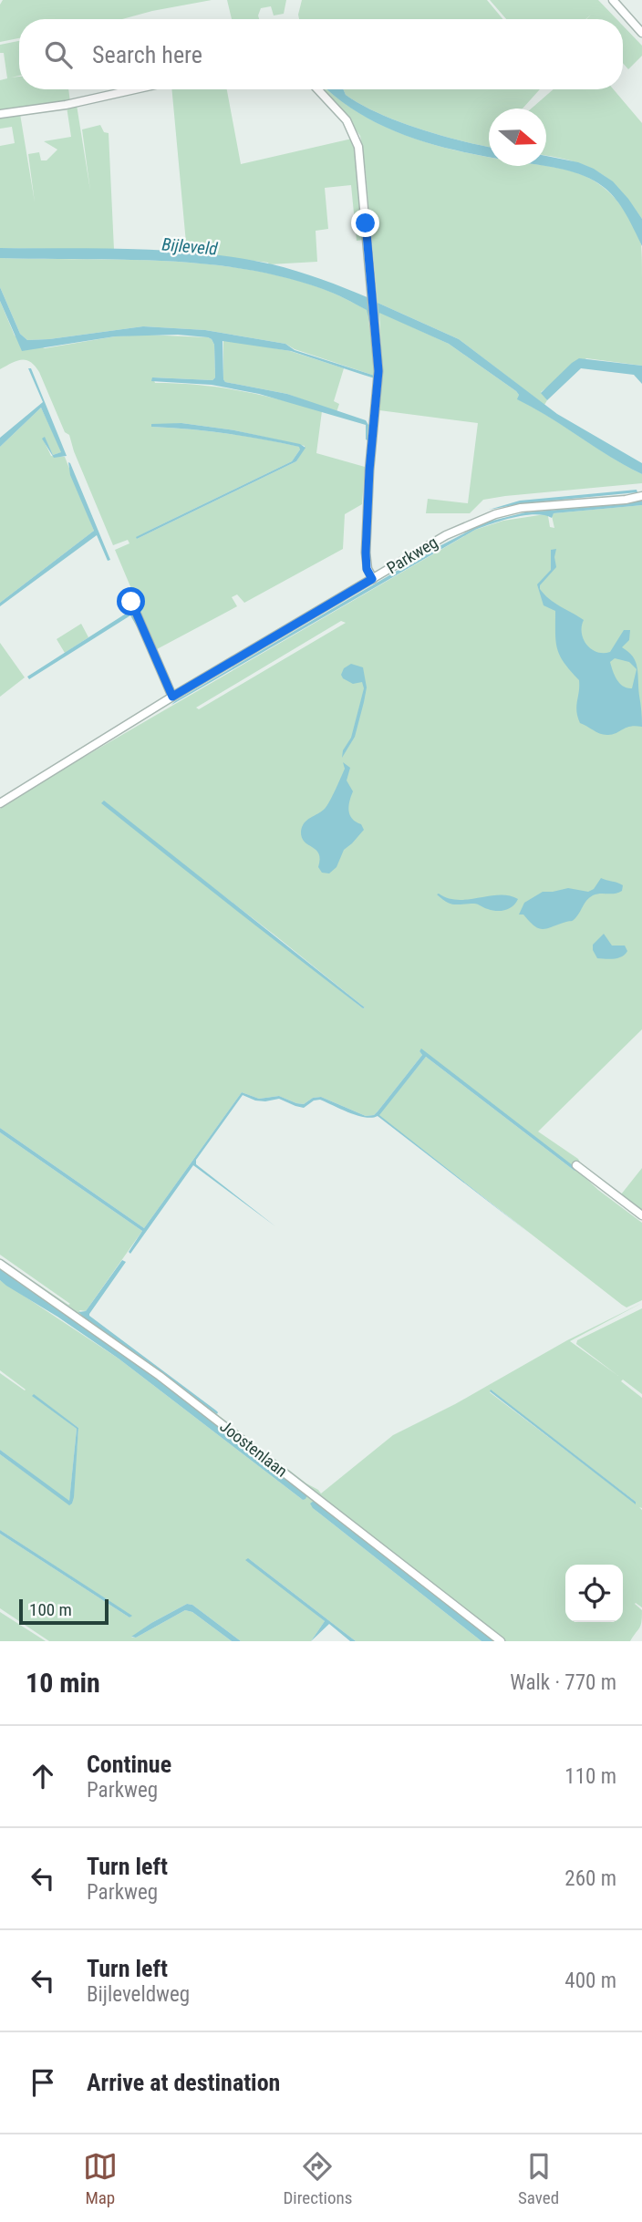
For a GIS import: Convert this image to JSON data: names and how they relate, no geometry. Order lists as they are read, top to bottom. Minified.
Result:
{"streets":{"street":["Parkweg","Joostenlaan"]},"water":["Bijleveld"],"scale_bar":"100 m","north":"right","page":{"search":"Search here","scale":"100 m","heading":["10 min","Walk · 770 m"],"list":[["Continue","Parkweg","110 m"],["Turn left","Parkweg","260 m"],["Turn left","Bijleveldweg","400 m"],"Arrive at destination"],"nav":["Map","Directions","Saved"]}}
